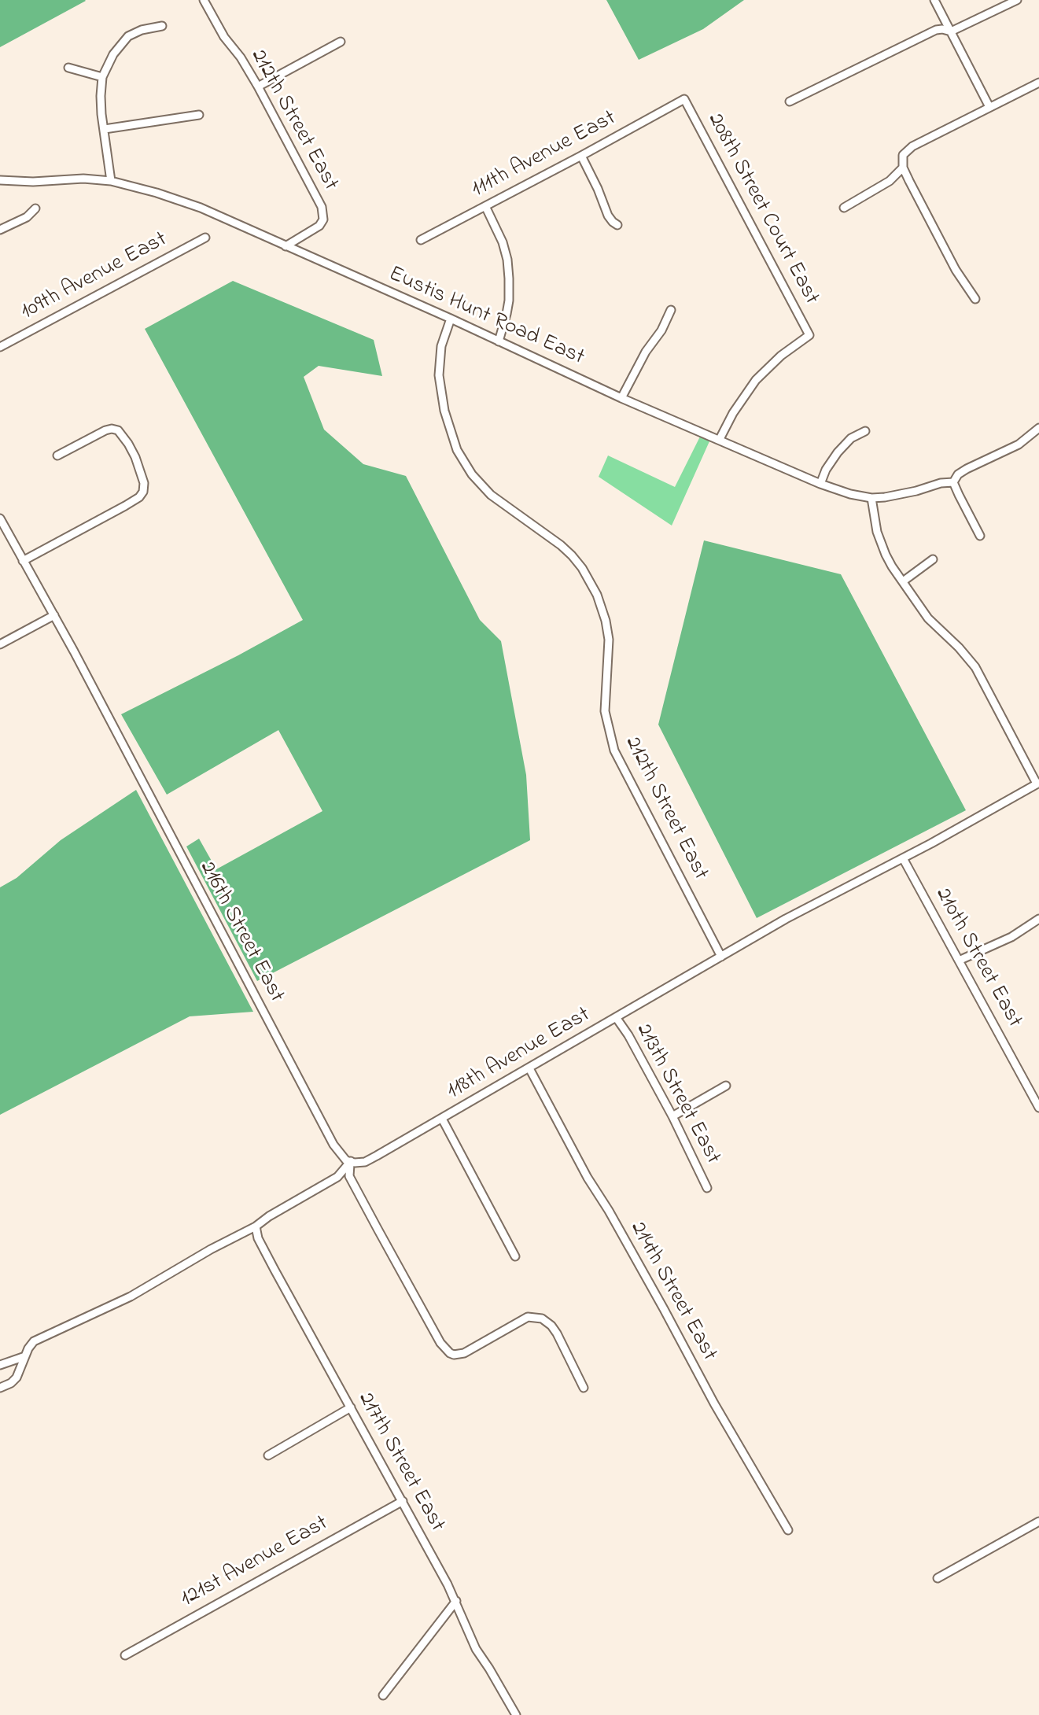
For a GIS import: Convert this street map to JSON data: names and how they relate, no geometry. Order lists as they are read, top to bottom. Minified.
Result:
{"streets":{"street":["212th Street East","111th Avenue East","208th Street Court East","109th Avenue East","Eustis Hunt Road East","216th Street East","210th Street East","118th Avenue East","213th Street East","214th Street East","217th Street East","121st Avenue East"]},"crossings":[["212th Street East","Eustis Hunt Road East"],["212th Street East","118th Avenue East"],["111th Avenue East","208th Street Court East"],["208th Street Court East","Eustis Hunt Road East"],["216th Street East","118th Avenue East"],["210th Street East","118th Avenue East"],["118th Avenue East","213th Street East"],["118th Avenue East","214th Street East"],["118th Avenue East","217th Street East"],["217th Street East","121st Avenue East"]]}
